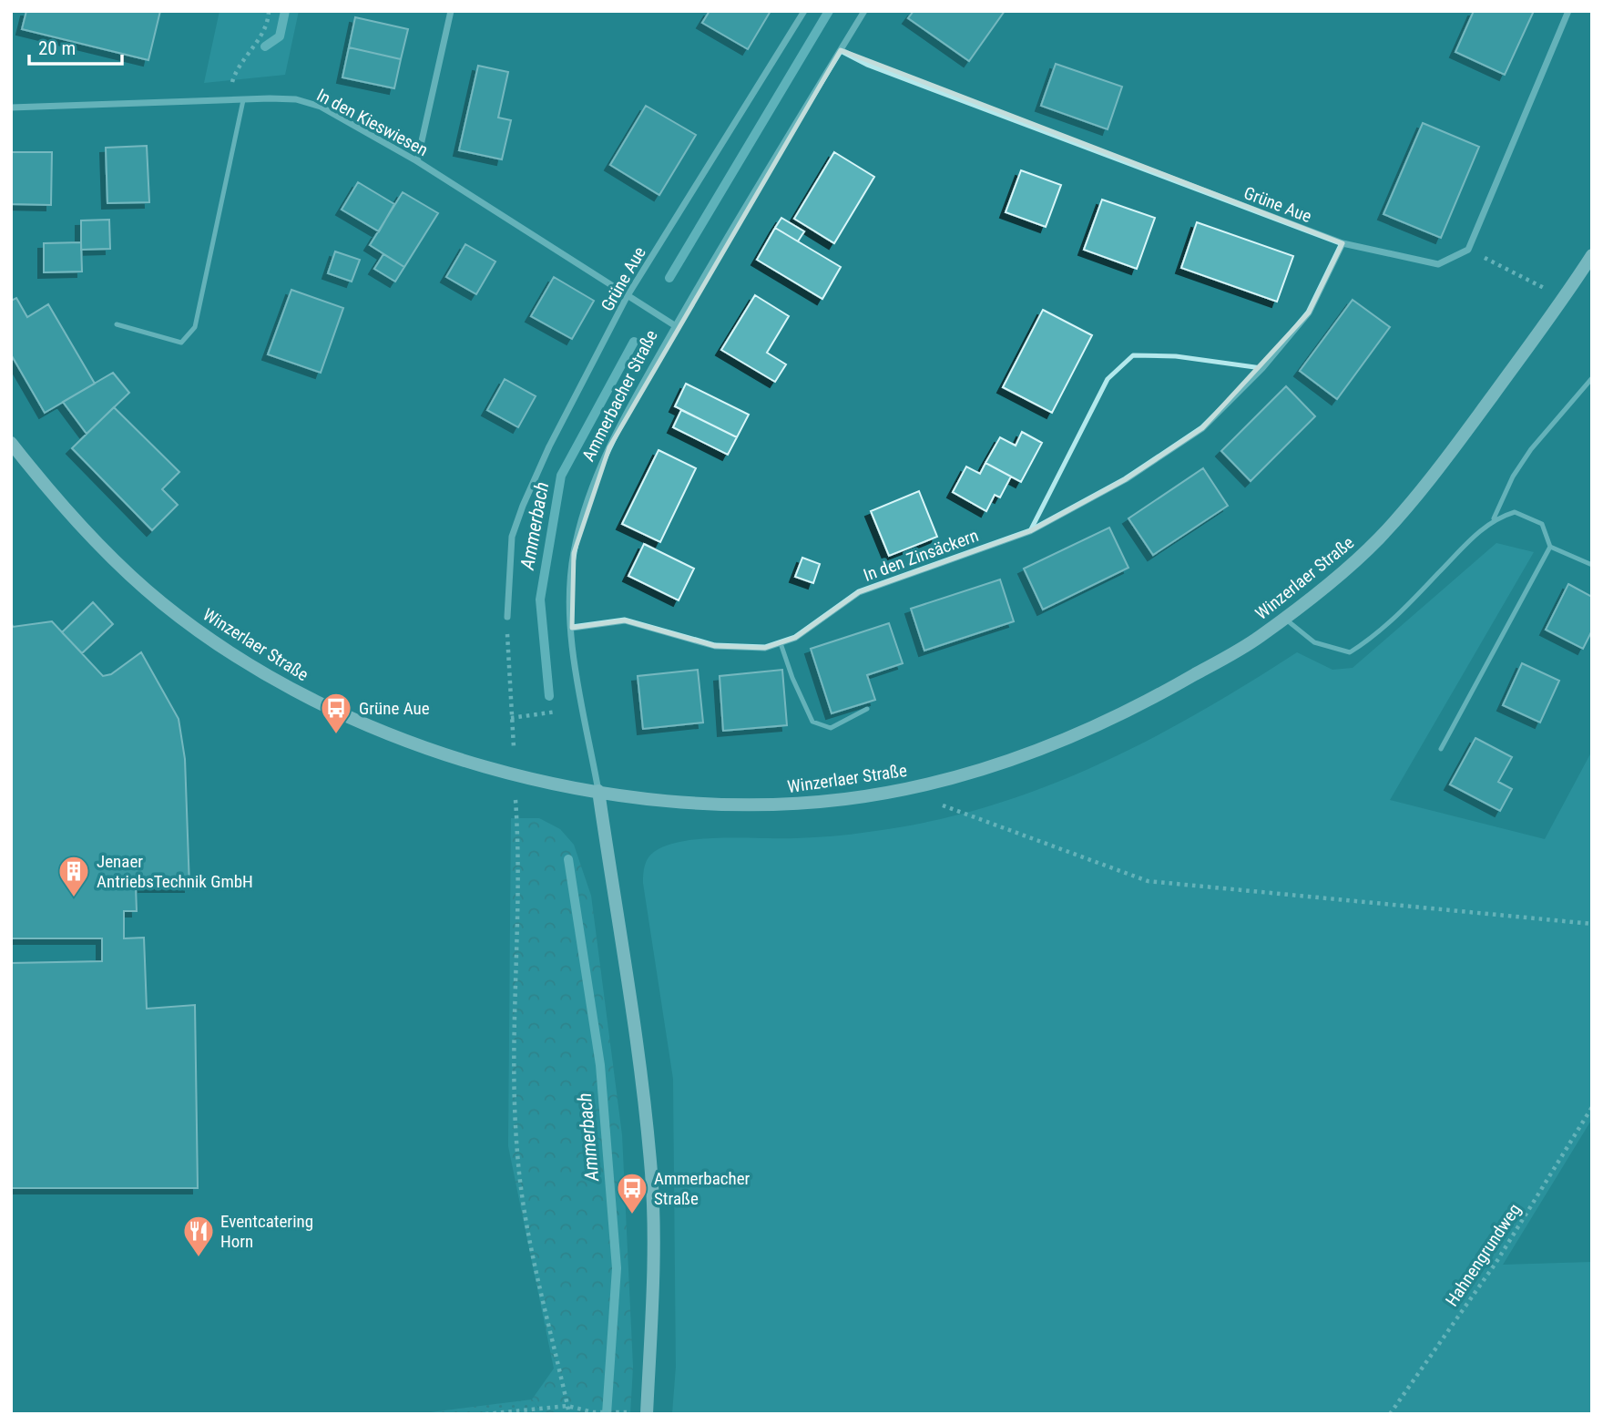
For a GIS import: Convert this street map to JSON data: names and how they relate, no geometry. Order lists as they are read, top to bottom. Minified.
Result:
{"streets":{"main road":["Ammerbacher Straße","Winzerlaer Straße"],"street":["In den Kieswiesen","Grüne Aue","In den Zinsäckern"],"path":["Hahnengrundweg"]},"crossings":[["In den Kieswiesen","Grüne Aue"],["In den Kieswiesen","Ammerbacher Straße"],["Grüne Aue","Ammerbacher Straße"],["Grüne Aue","In den Zinsäckern"],["Ammerbacher Straße","In den Zinsäckern"],["Ammerbacher Straße","Winzerlaer Straße"]],"water":["Ammerbach"],"places":{"bus stop":["Grüne Aue","Ammerbacher Straße"],"building":["Jenaer AntriebsTechnik GmbH"],"restaurant":["Eventcatering Horn"]},"scale_bar":"20 m"}
